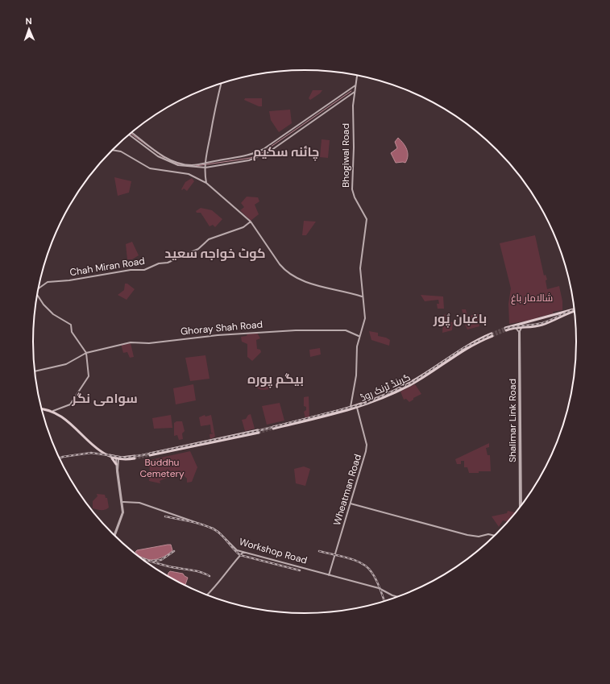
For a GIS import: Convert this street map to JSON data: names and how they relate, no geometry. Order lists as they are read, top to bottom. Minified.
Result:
{"streets":{"main road":["Bhogiwal Road","Chah Miran Road","Ghoray Shah Road","گرینڈ ٹرنک روڈ","Shalimar Link Road","Wheatman Road","Workshop Road"]},"crossings":[["Bhogiwal Road","Ghoray Shah Road"],["Bhogiwal Road","گرینڈ ٹرنک روڈ"],["گرینڈ ٹرنک روڈ","Wheatman Road"],["Wheatman Road","Workshop Road"]],"districts":["چائنہ سکیم","کوٹ خواجہ سعید","باغبان پُور","بیگم پورہ","سوامی نگر"],"parks":["شالامار باغ","Buddhu Cemetery"],"north":"top"}
